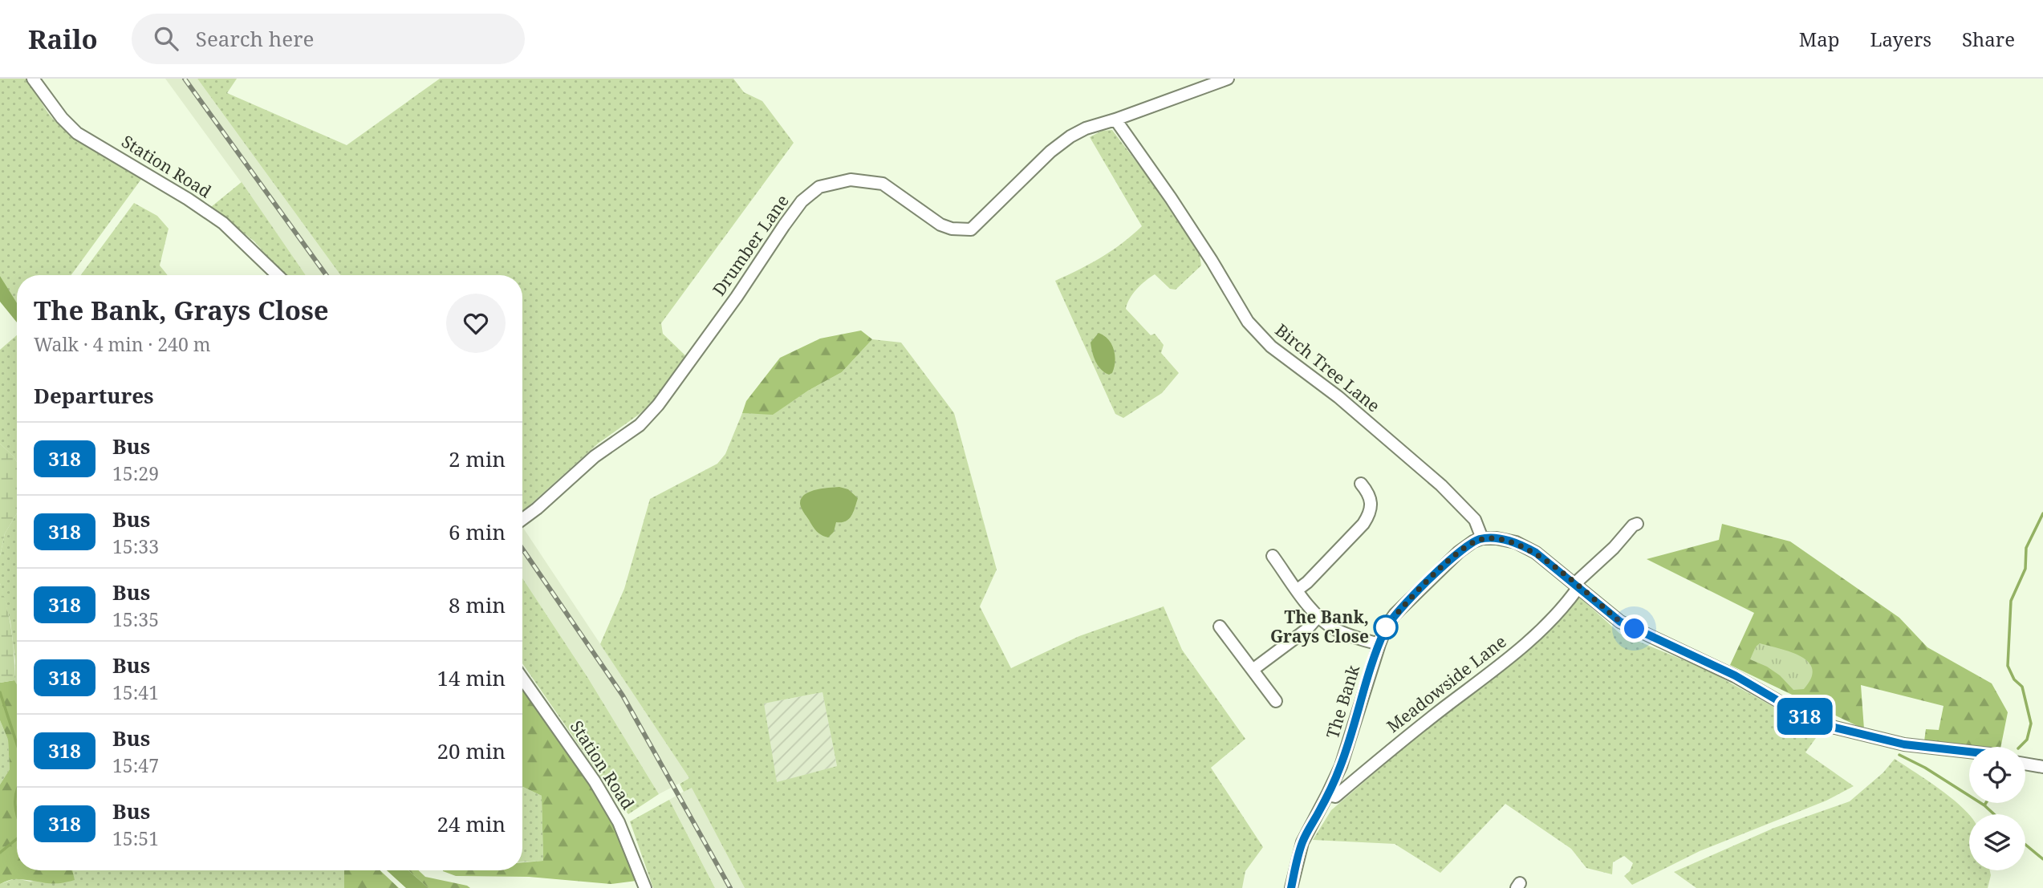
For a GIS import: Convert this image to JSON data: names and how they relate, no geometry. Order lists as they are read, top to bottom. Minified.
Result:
{"streets":{"street":["Station Road","Drumber Lane","Birch Tree Lane","Meadowside Lane","The Bank"]},"crossings":[["Drumber Lane","Birch Tree Lane"],["Birch Tree Lane","The Bank"],["Meadowside Lane","The Bank"]],"places":["The Bank, Grays Close"],"lines":["bus line 318"],"page":{"header":"Railo","search":"Search here","nav":["Map","Layers","Share"],"on_map":"318","heading":[["The Bank, Grays Close","Walk · 4 min · 240 m"],"Departures"],"list":[{"mark":"318","name":"Bus","note":"15:29","value":"2 min"},{"mark":"318","name":"Bus","note":"15:33","value":"6 min"},{"mark":"318","name":"Bus","note":"15:35","value":"8 min"},{"mark":"318","name":"Bus","note":"15:41","value":"14 min"},{"mark":"318","name":"Bus","note":"15:47","value":"20 min"},{"mark":"318","name":"Bus","note":"15:51","value":"24 min"}]}}
